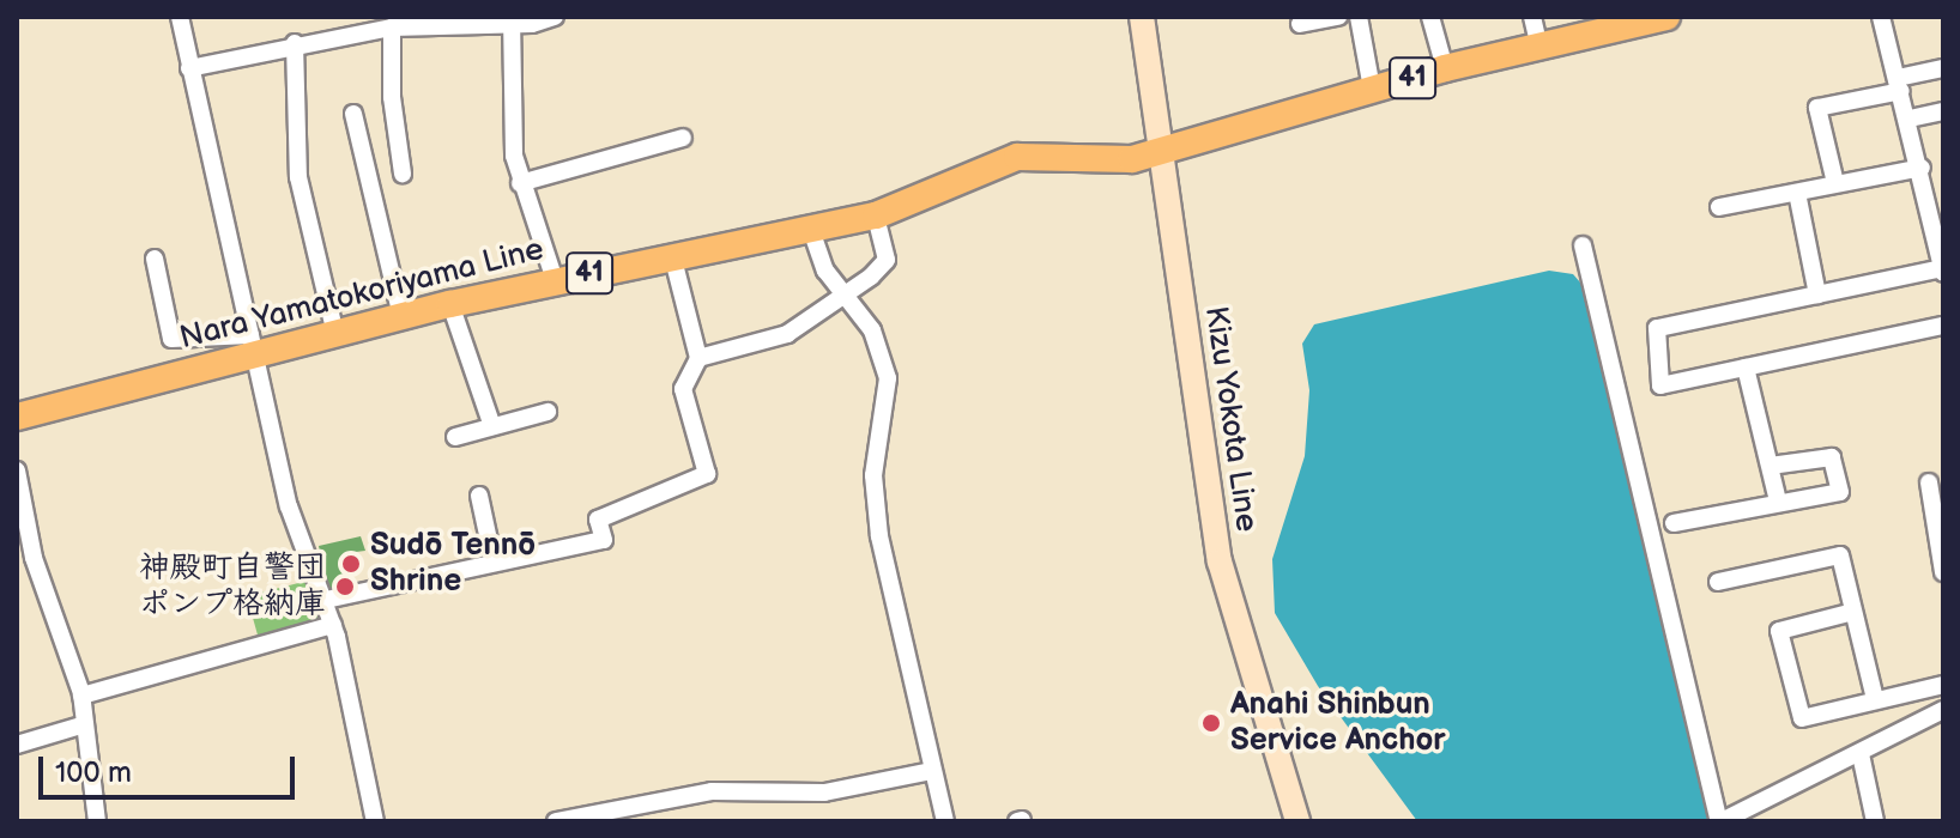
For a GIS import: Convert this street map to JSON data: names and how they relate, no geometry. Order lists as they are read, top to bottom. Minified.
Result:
{"streets":{"main road":["41","Nara Yamatokoriyama Line","Kizu Yokota Line"]},"crossings":[["Nara Yamatokoriyama Line","Kizu Yokota Line"]],"places":["Sudō Tennō Shrine","神殿町自警団 ポンプ格納庫","Anahi Shinbun Service Anchor"],"scale_bar":"100 m"}
